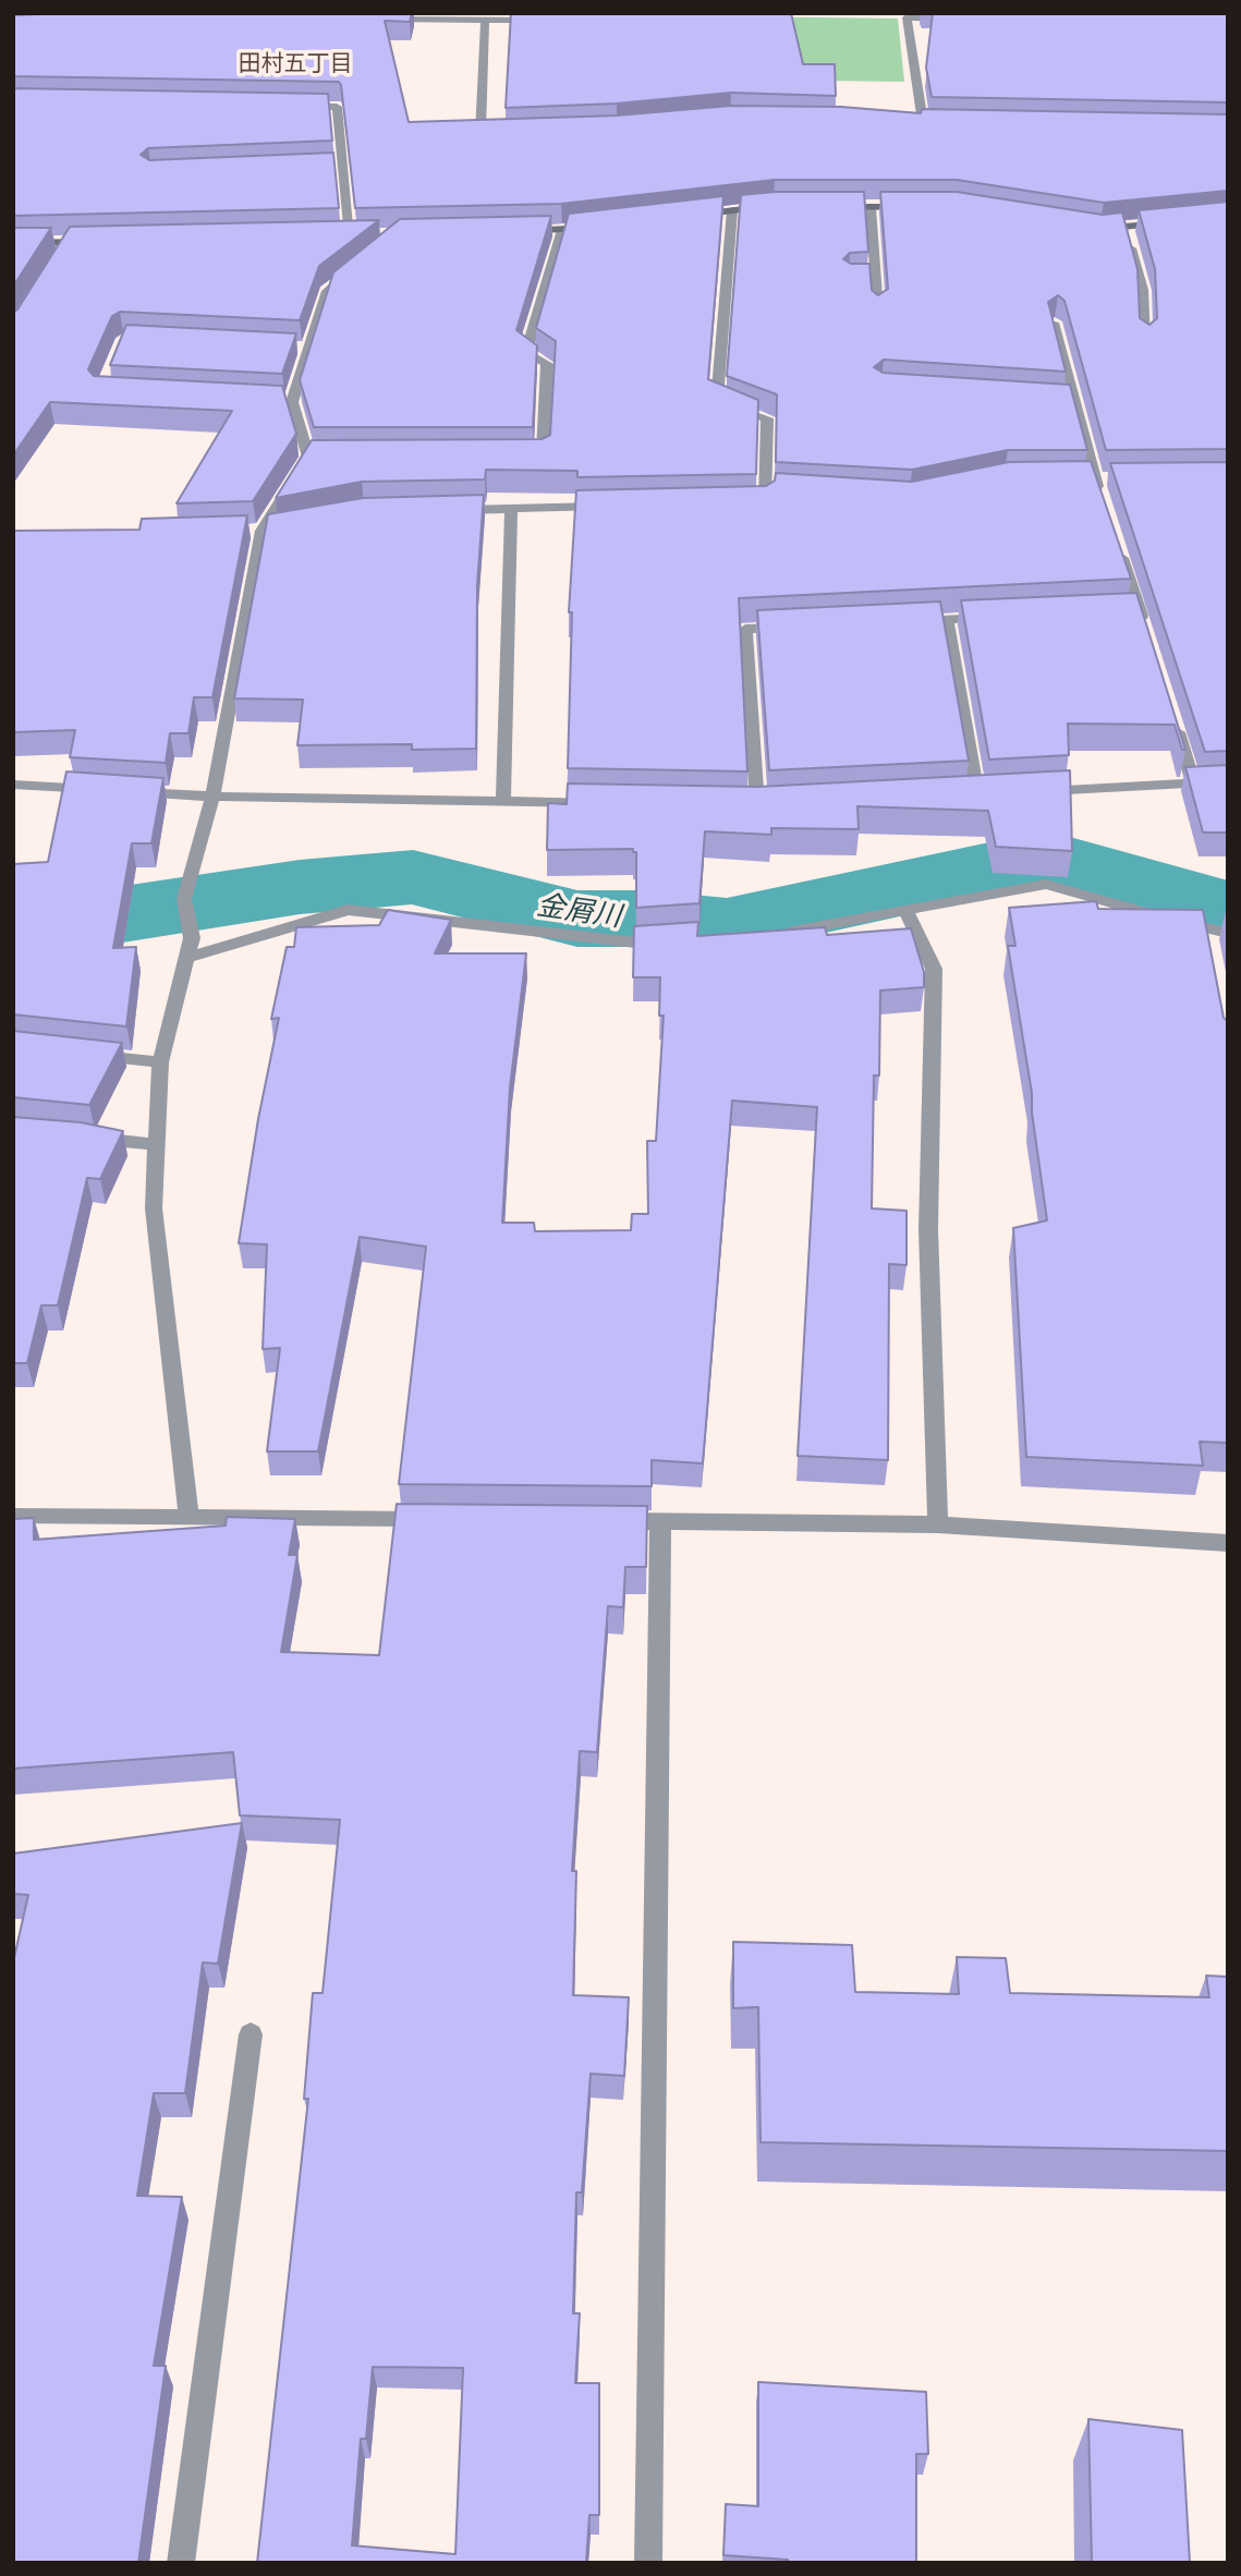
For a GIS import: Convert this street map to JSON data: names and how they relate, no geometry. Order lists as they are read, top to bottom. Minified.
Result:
{"districts":["田村五丁目"],"water":["金屑川"]}
